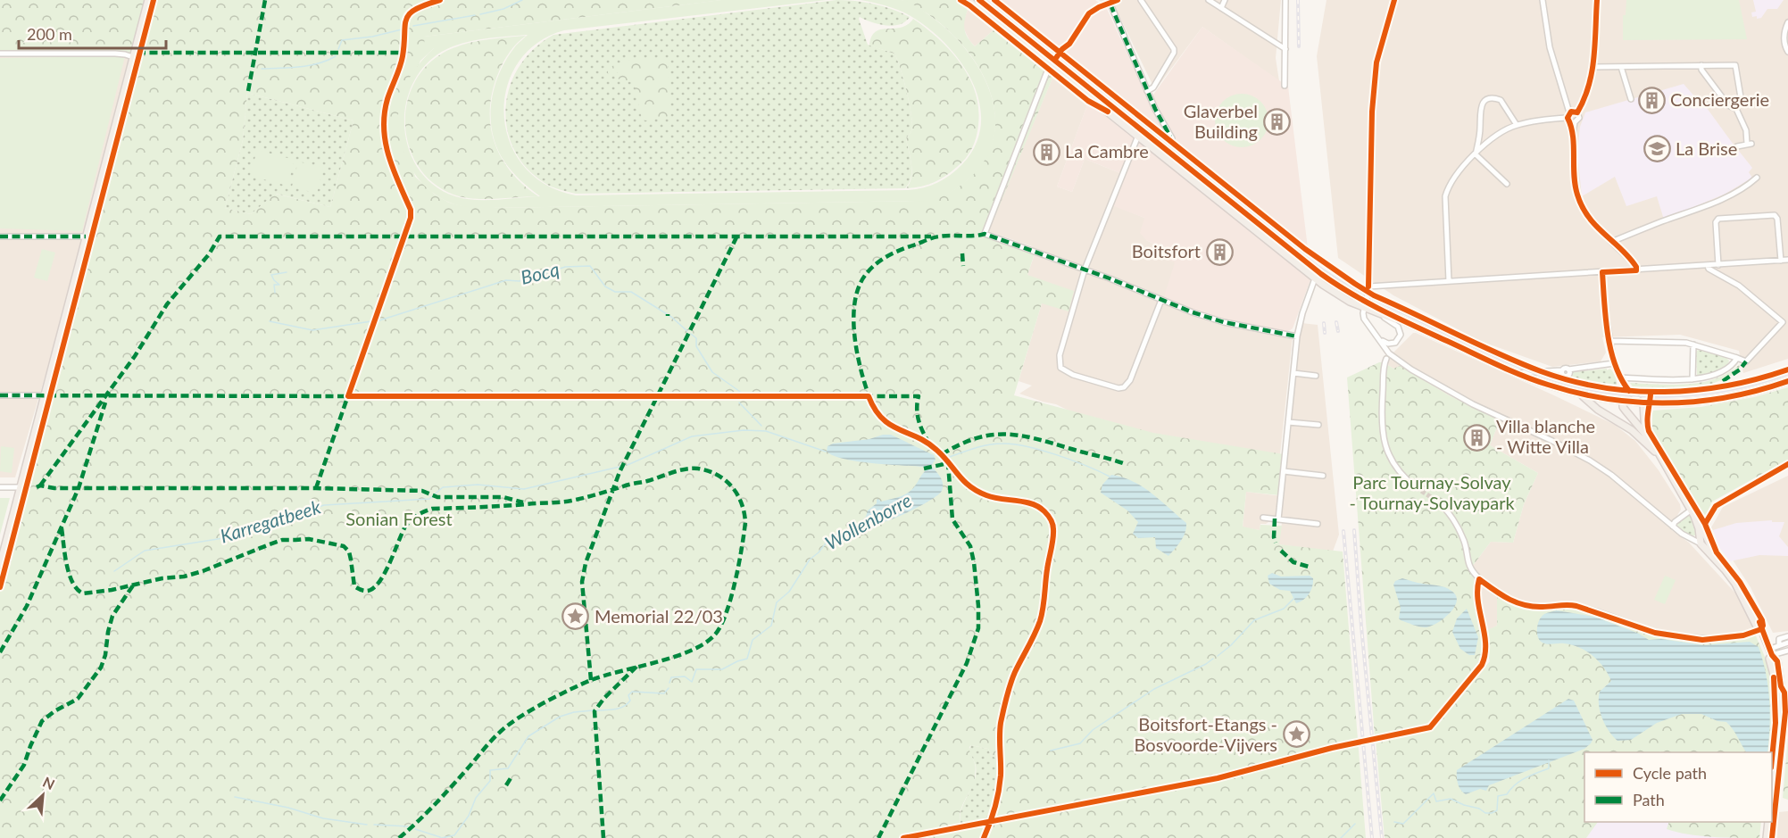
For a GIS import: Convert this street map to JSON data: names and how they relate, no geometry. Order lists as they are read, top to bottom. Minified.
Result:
{"water":["Bocq","Karregatbeek","Wollenborre"],"parks":["Parc Tournay-Solvay - Tournay-Solvaypark","Sonian Forest"],"places":{"building":["Conciergerie","Glaverbel Building","La Cambre","Boitsfort","Villa blanche - Witte Villa"],"school or university":["La Brise"],"place":["Memorial 22/03","Boitsfort-Etangs - Bosvoorde-Vijvers"]},"legend":["Cycle path","Path"],"scale_bar":"200 m","north":"top right"}
